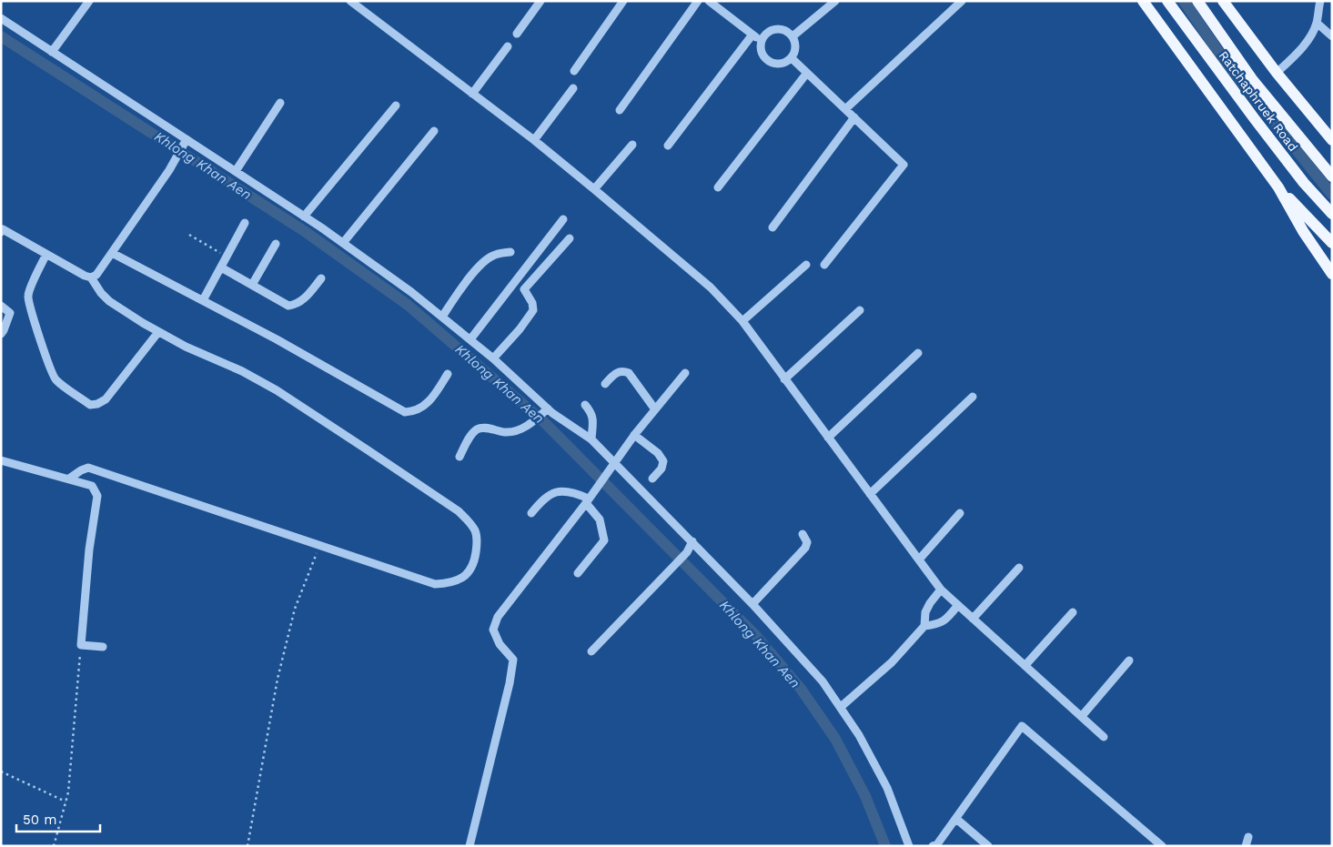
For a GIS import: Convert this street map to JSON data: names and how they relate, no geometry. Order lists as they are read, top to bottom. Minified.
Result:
{"streets":{"main road":["Ratchaphruek Road"]},"water":["Khlong Khan Aen"],"scale_bar":"50 m"}
